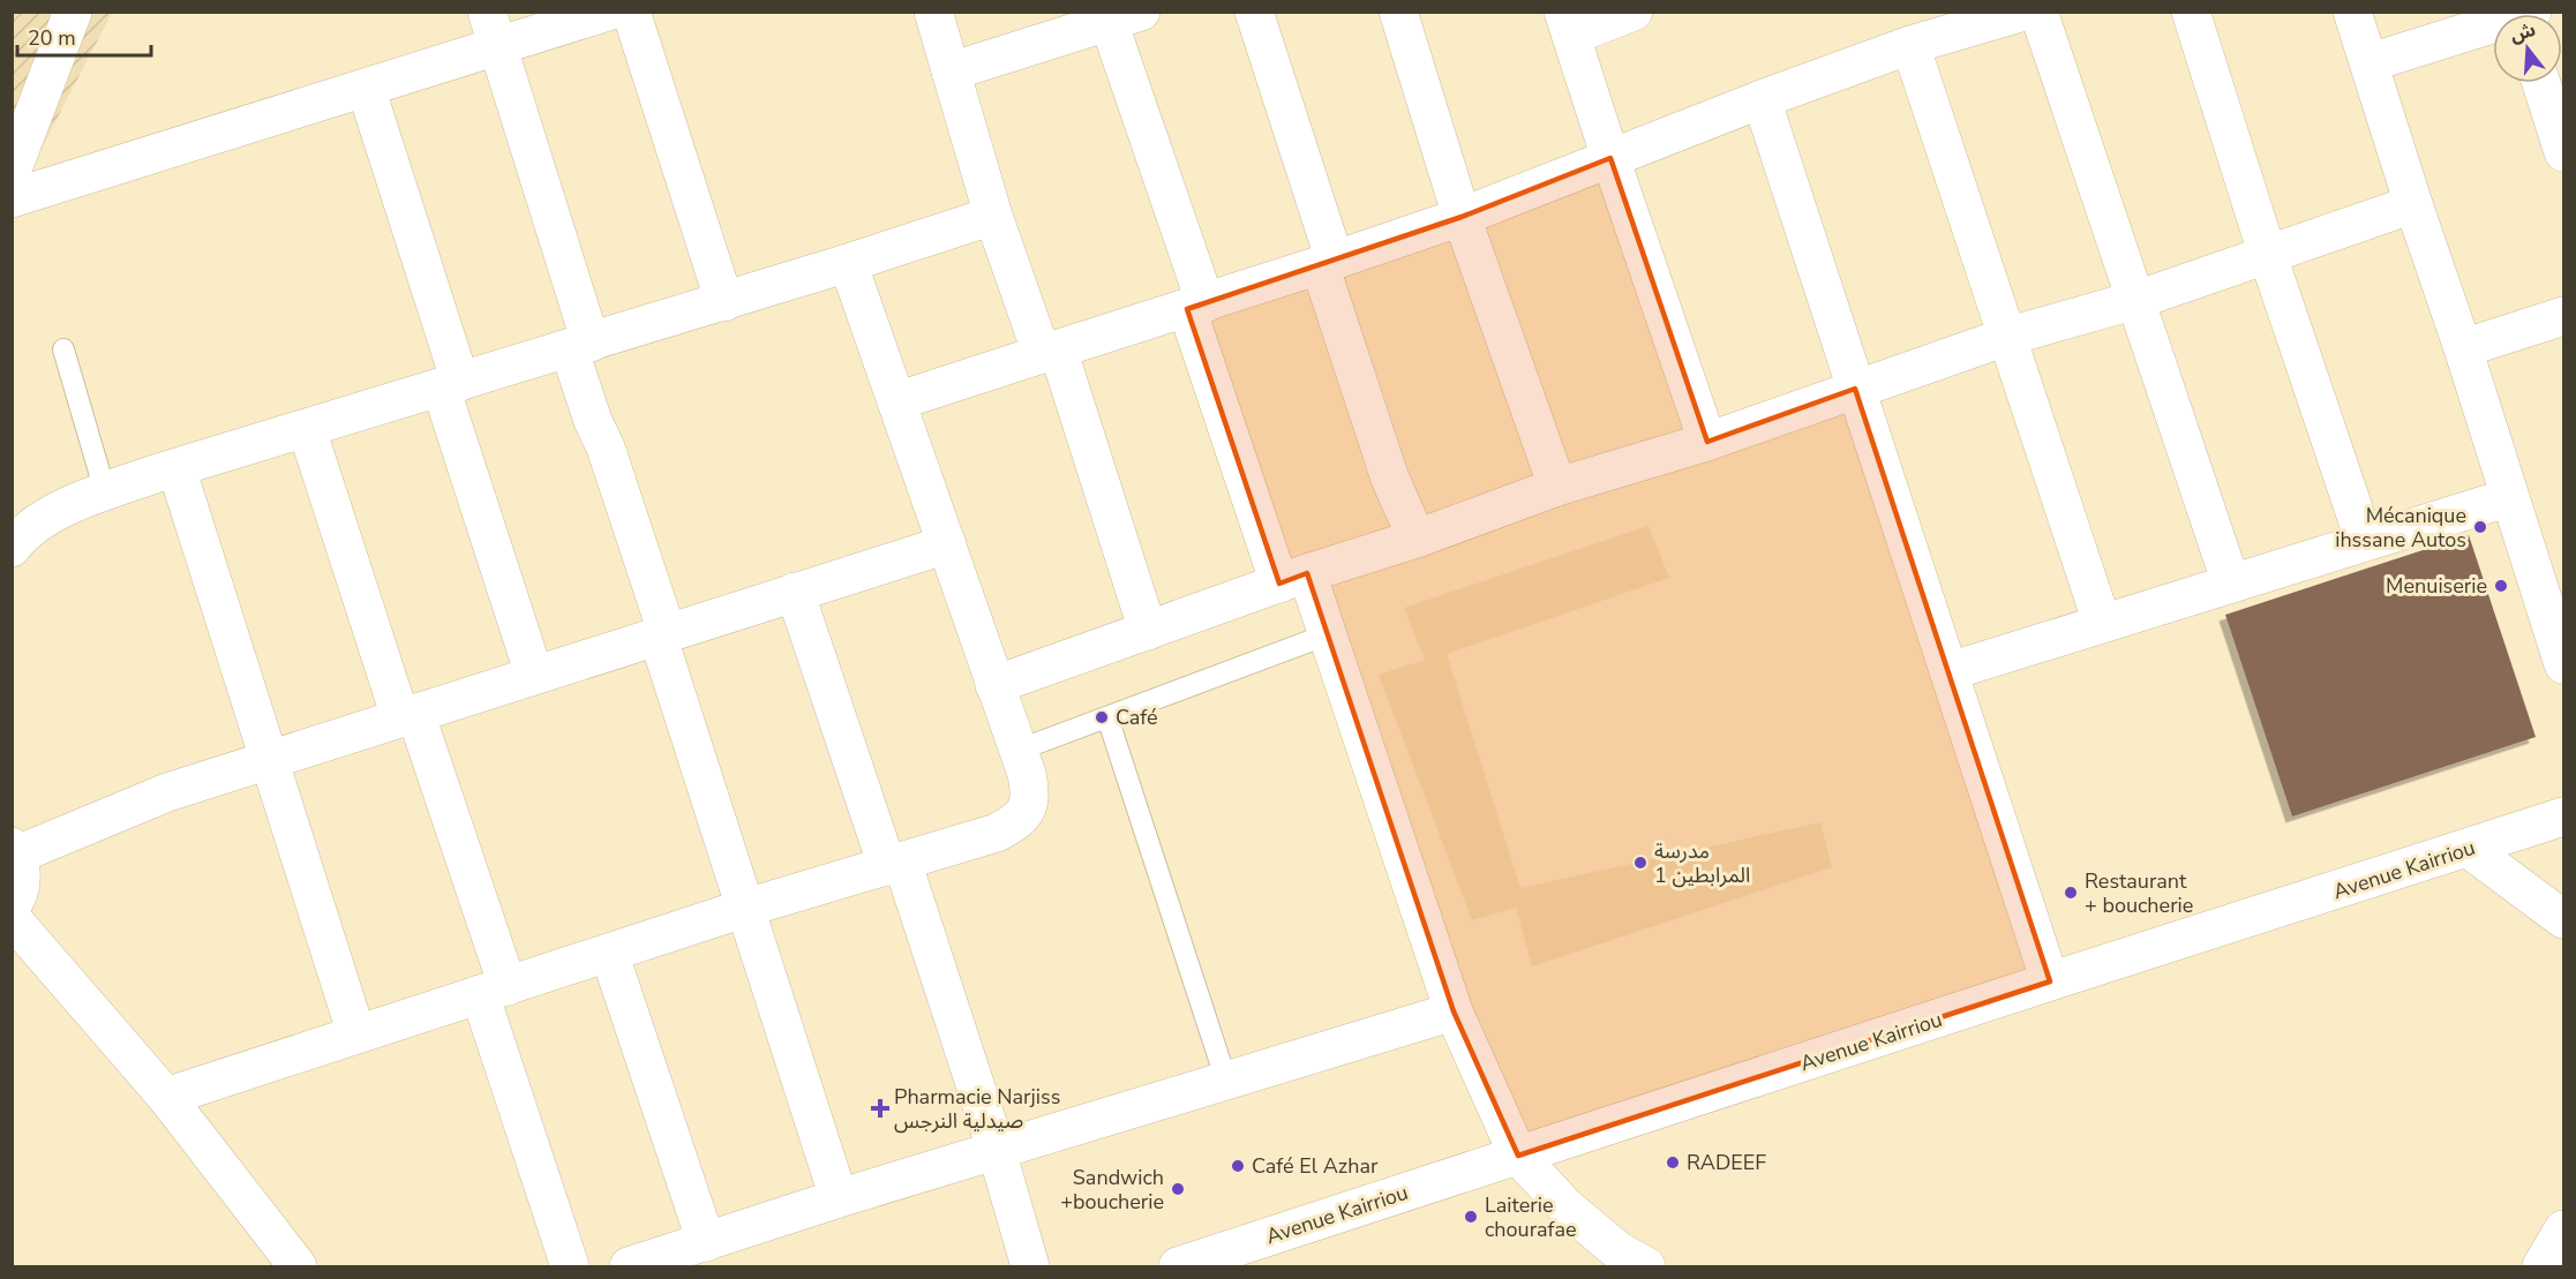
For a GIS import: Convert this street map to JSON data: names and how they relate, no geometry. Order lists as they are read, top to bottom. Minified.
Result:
{"streets":{"street":["Avenue Kairriou"]},"places":{"other":["Mécanique ihssane Autos","Menuiserie","Café","مدرسة المرابطين 1","Restaurant + boucherie","RADEEF","Café El Azhar","Sandwich +boucherie","Laiterie chourafae"],"health":["Pharmacie Narjiss صيدلية النرجس"]},"scale_bar":"20 m","north":"top"}
